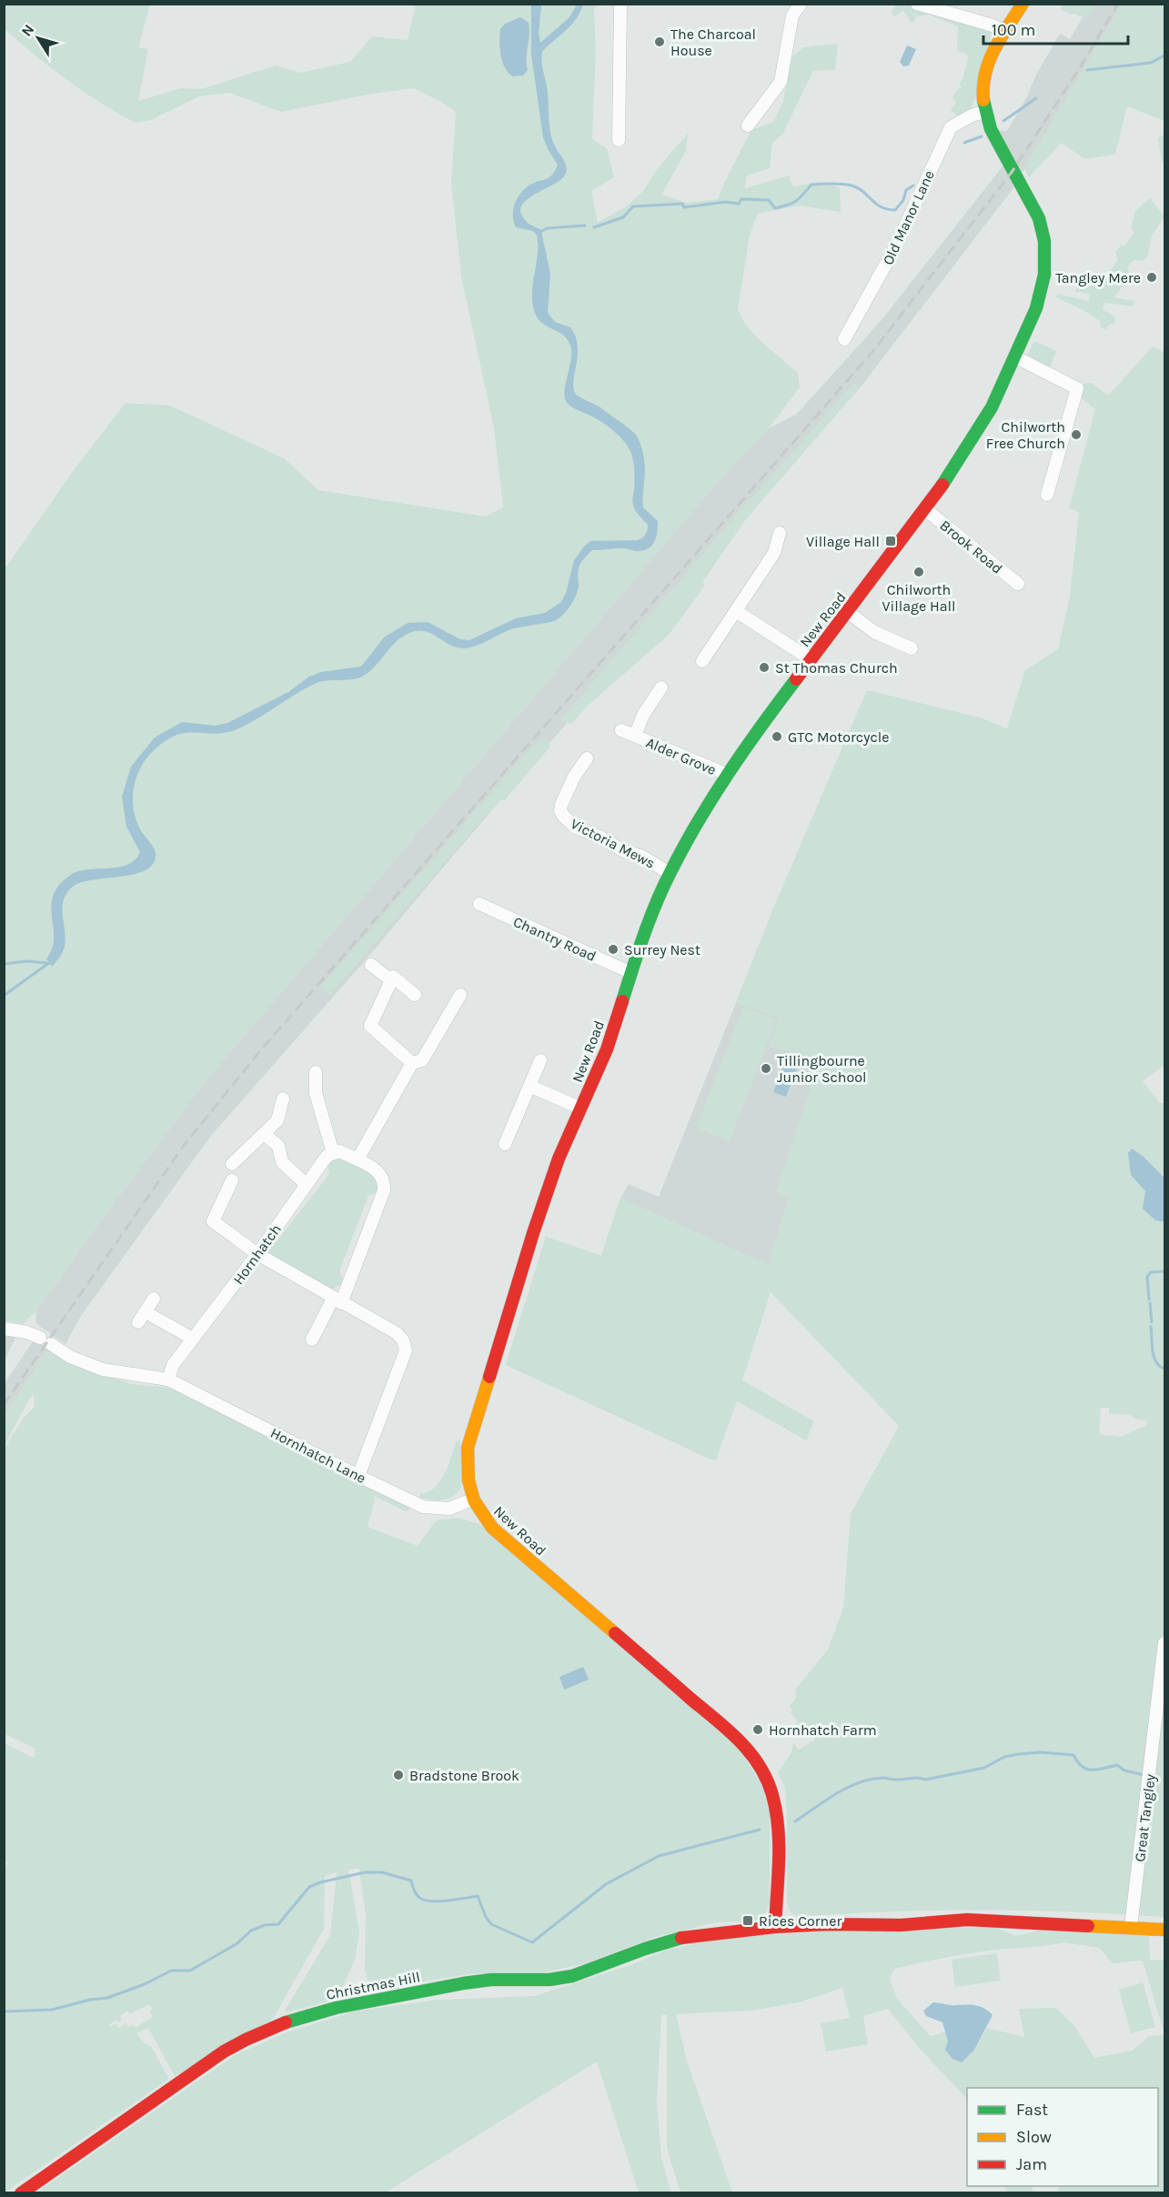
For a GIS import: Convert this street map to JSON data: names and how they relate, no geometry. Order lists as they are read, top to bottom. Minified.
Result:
{"streets":{"main road":["New Road","Christmas Hill"],"street":["Old Manor Lane","Brook Road","Alder Grove","Victoria Mews","Chantry Road","Hornhatch","Hornhatch Lane","Great Tangley"]},"crossings":[["Old Manor Lane","New Road"],["Brook Road","New Road"],["New Road","Alder Grove"],["New Road","Victoria Mews"],["New Road","Chantry Road"],["New Road","Hornhatch Lane"],["New Road","Christmas Hill"],["Hornhatch","Hornhatch Lane"],["Great Tangley","Christmas Hill"]],"places":{"other":["The Charcoal House","Tangley Mere","Chilworth Free Church","Chilworth Village Hall","St Thomas Church","GTC Motorcycle","Surrey Nest","Tillingbourne Junior School","Hornhatch Farm","Bradstone Brook"],"transit":["Village Hall","Rices Corner"]},"legend":["Fast","Slow","Jam"],"scale_bar":"100 m","north":"top left"}
